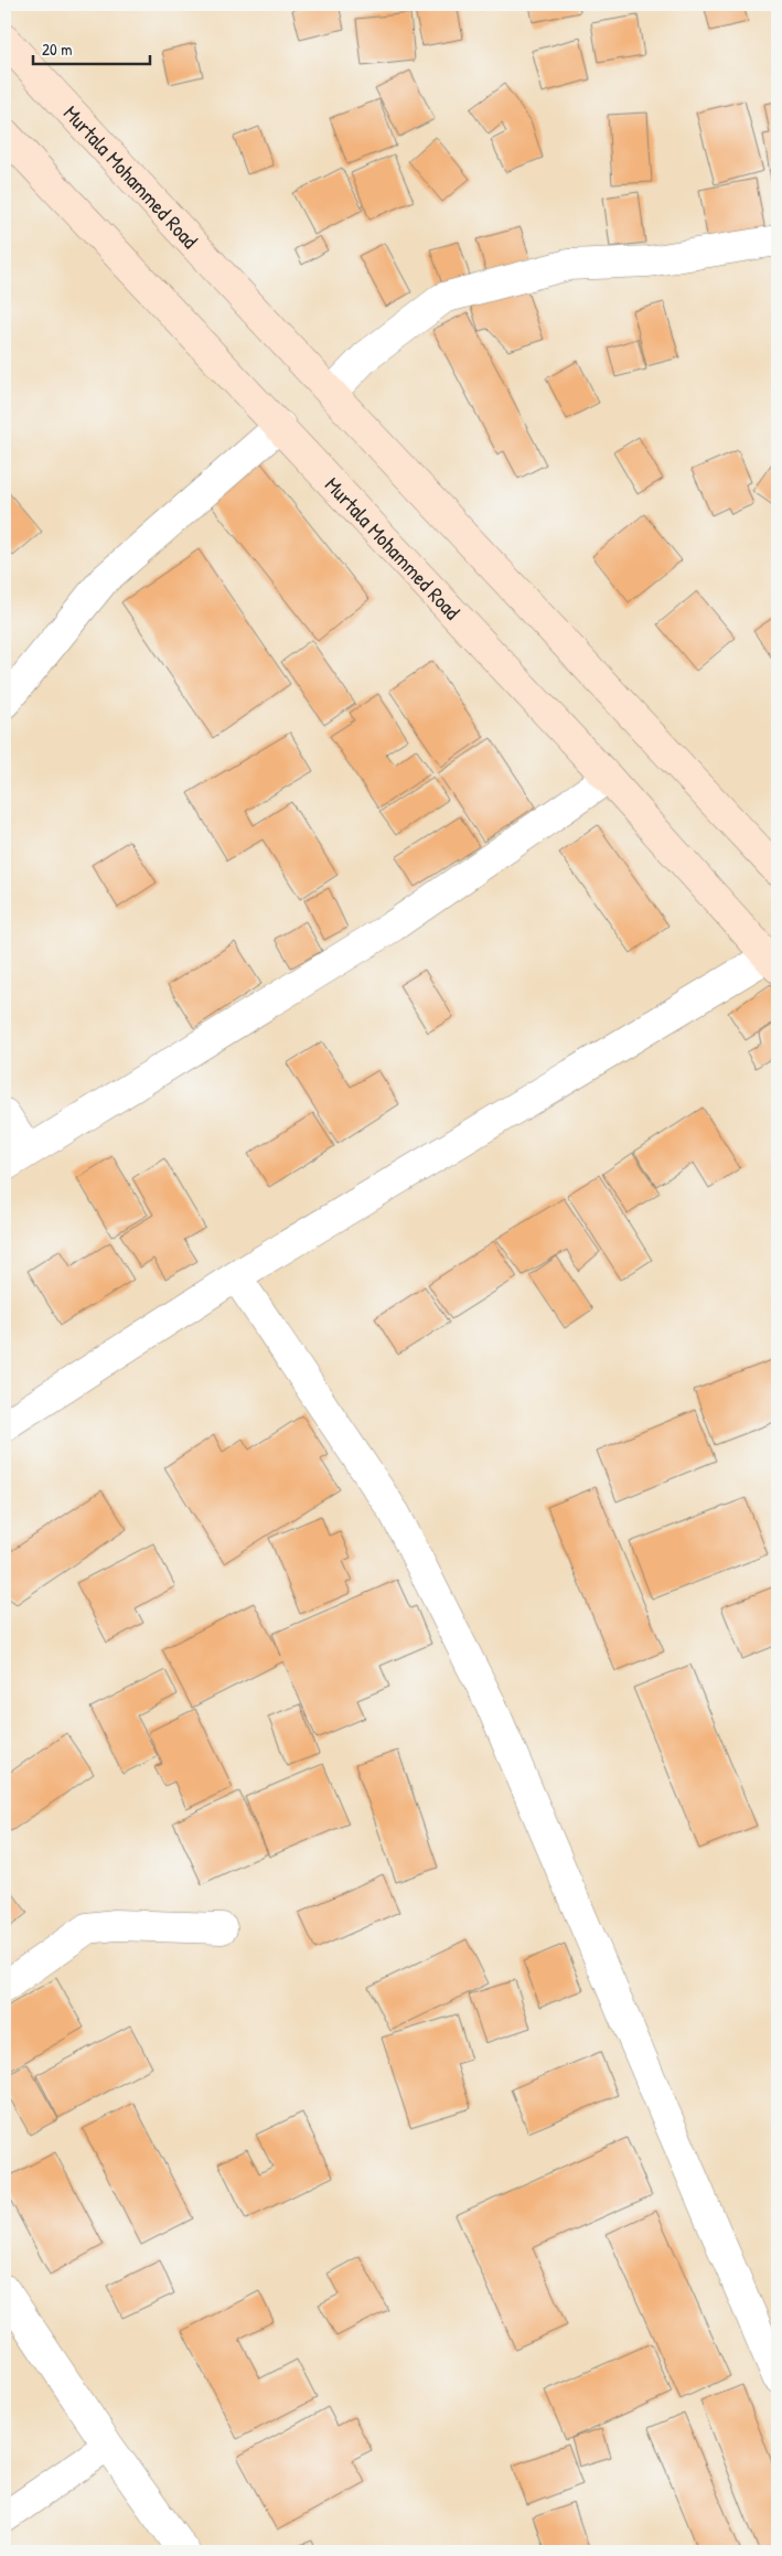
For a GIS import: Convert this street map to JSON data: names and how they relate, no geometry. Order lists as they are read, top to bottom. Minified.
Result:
{"streets":{"main road":["Murtala Mohammed Road"]},"scale_bar":"20 m"}
